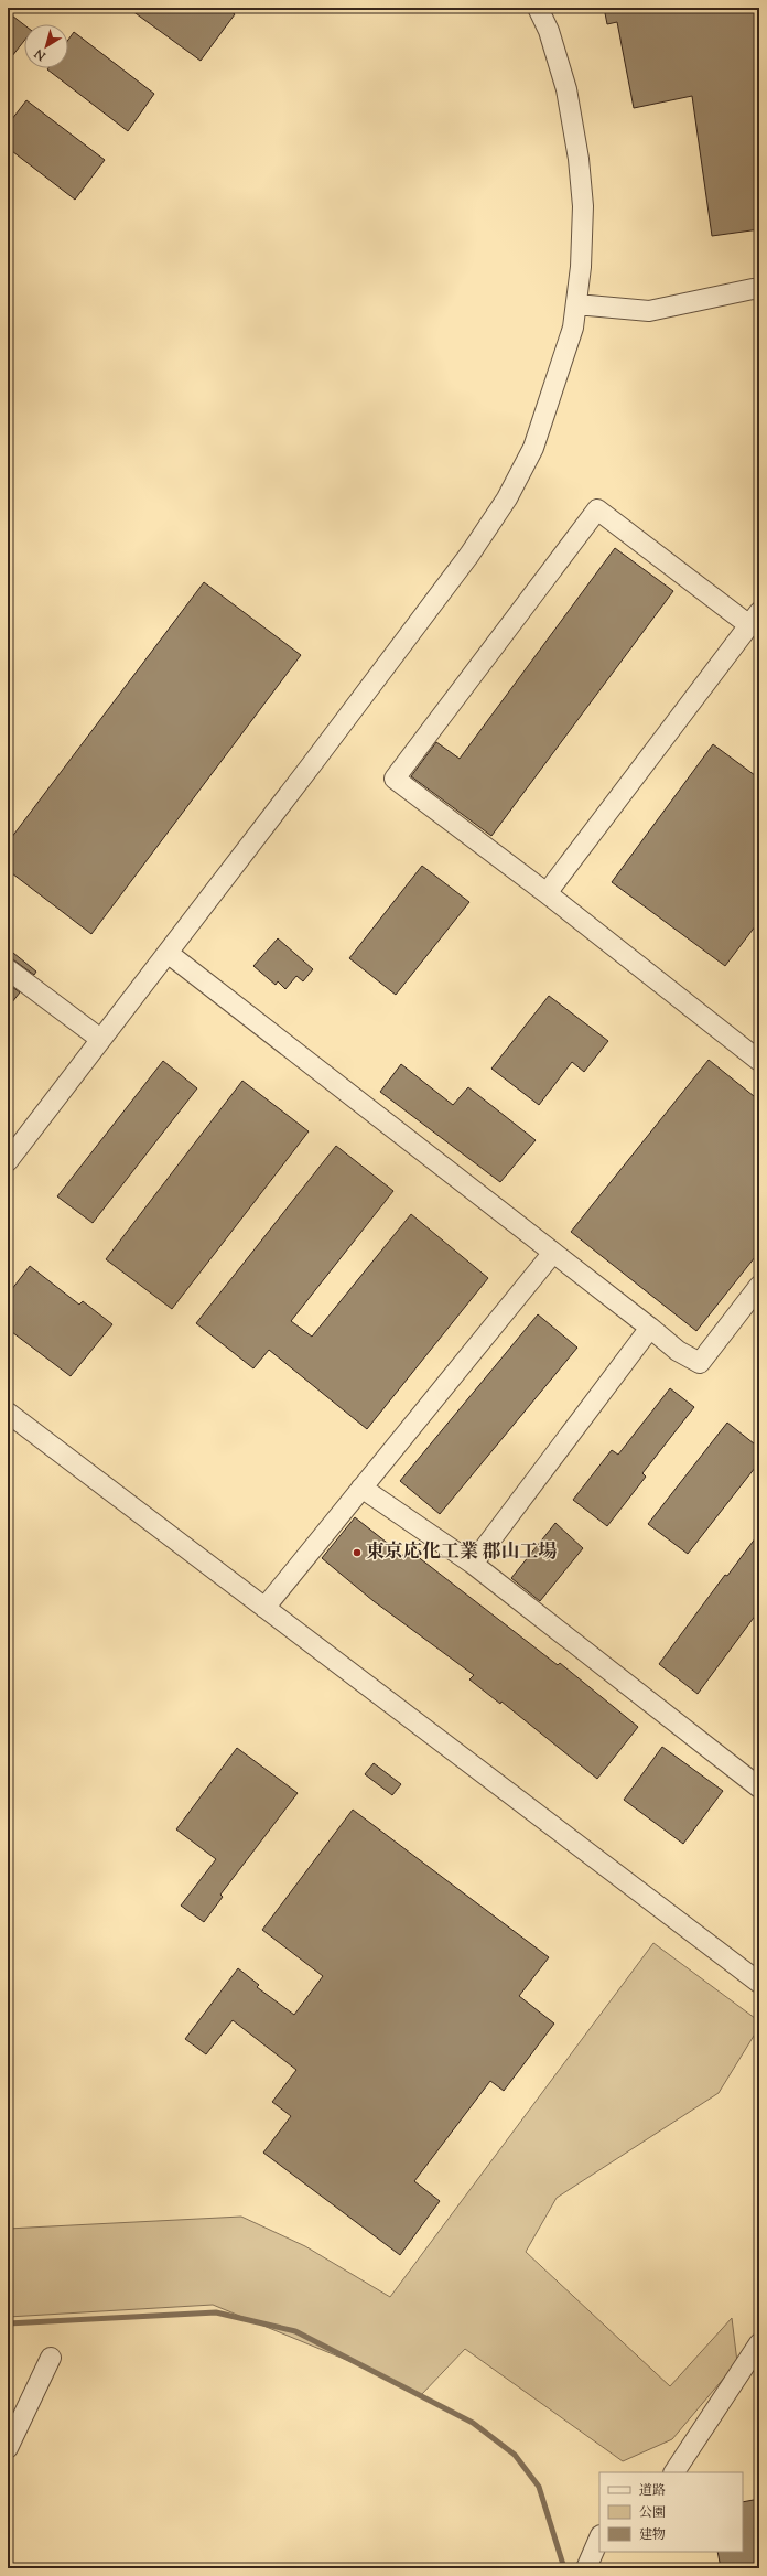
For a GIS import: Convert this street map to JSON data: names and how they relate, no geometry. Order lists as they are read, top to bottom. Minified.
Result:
{"places":["東京応化工業 郡山工場"],"legend":["道路","公園","建物"],"north":"bottom left"}
